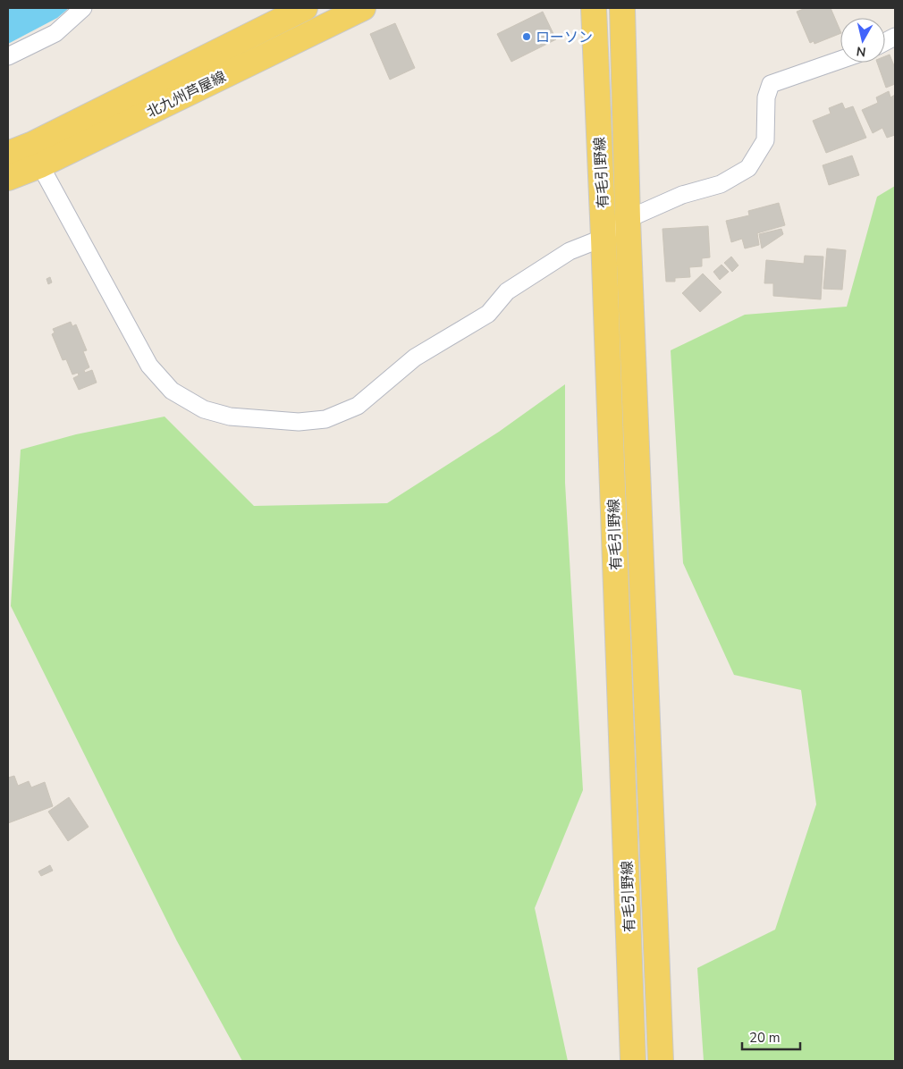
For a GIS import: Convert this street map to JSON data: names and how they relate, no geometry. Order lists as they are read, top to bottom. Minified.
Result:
{"streets":{"main road":["北九州芦屋線","有毛引野線"]},"places":["ローソン"],"scale_bar":"20 m","north":"bottom"}
